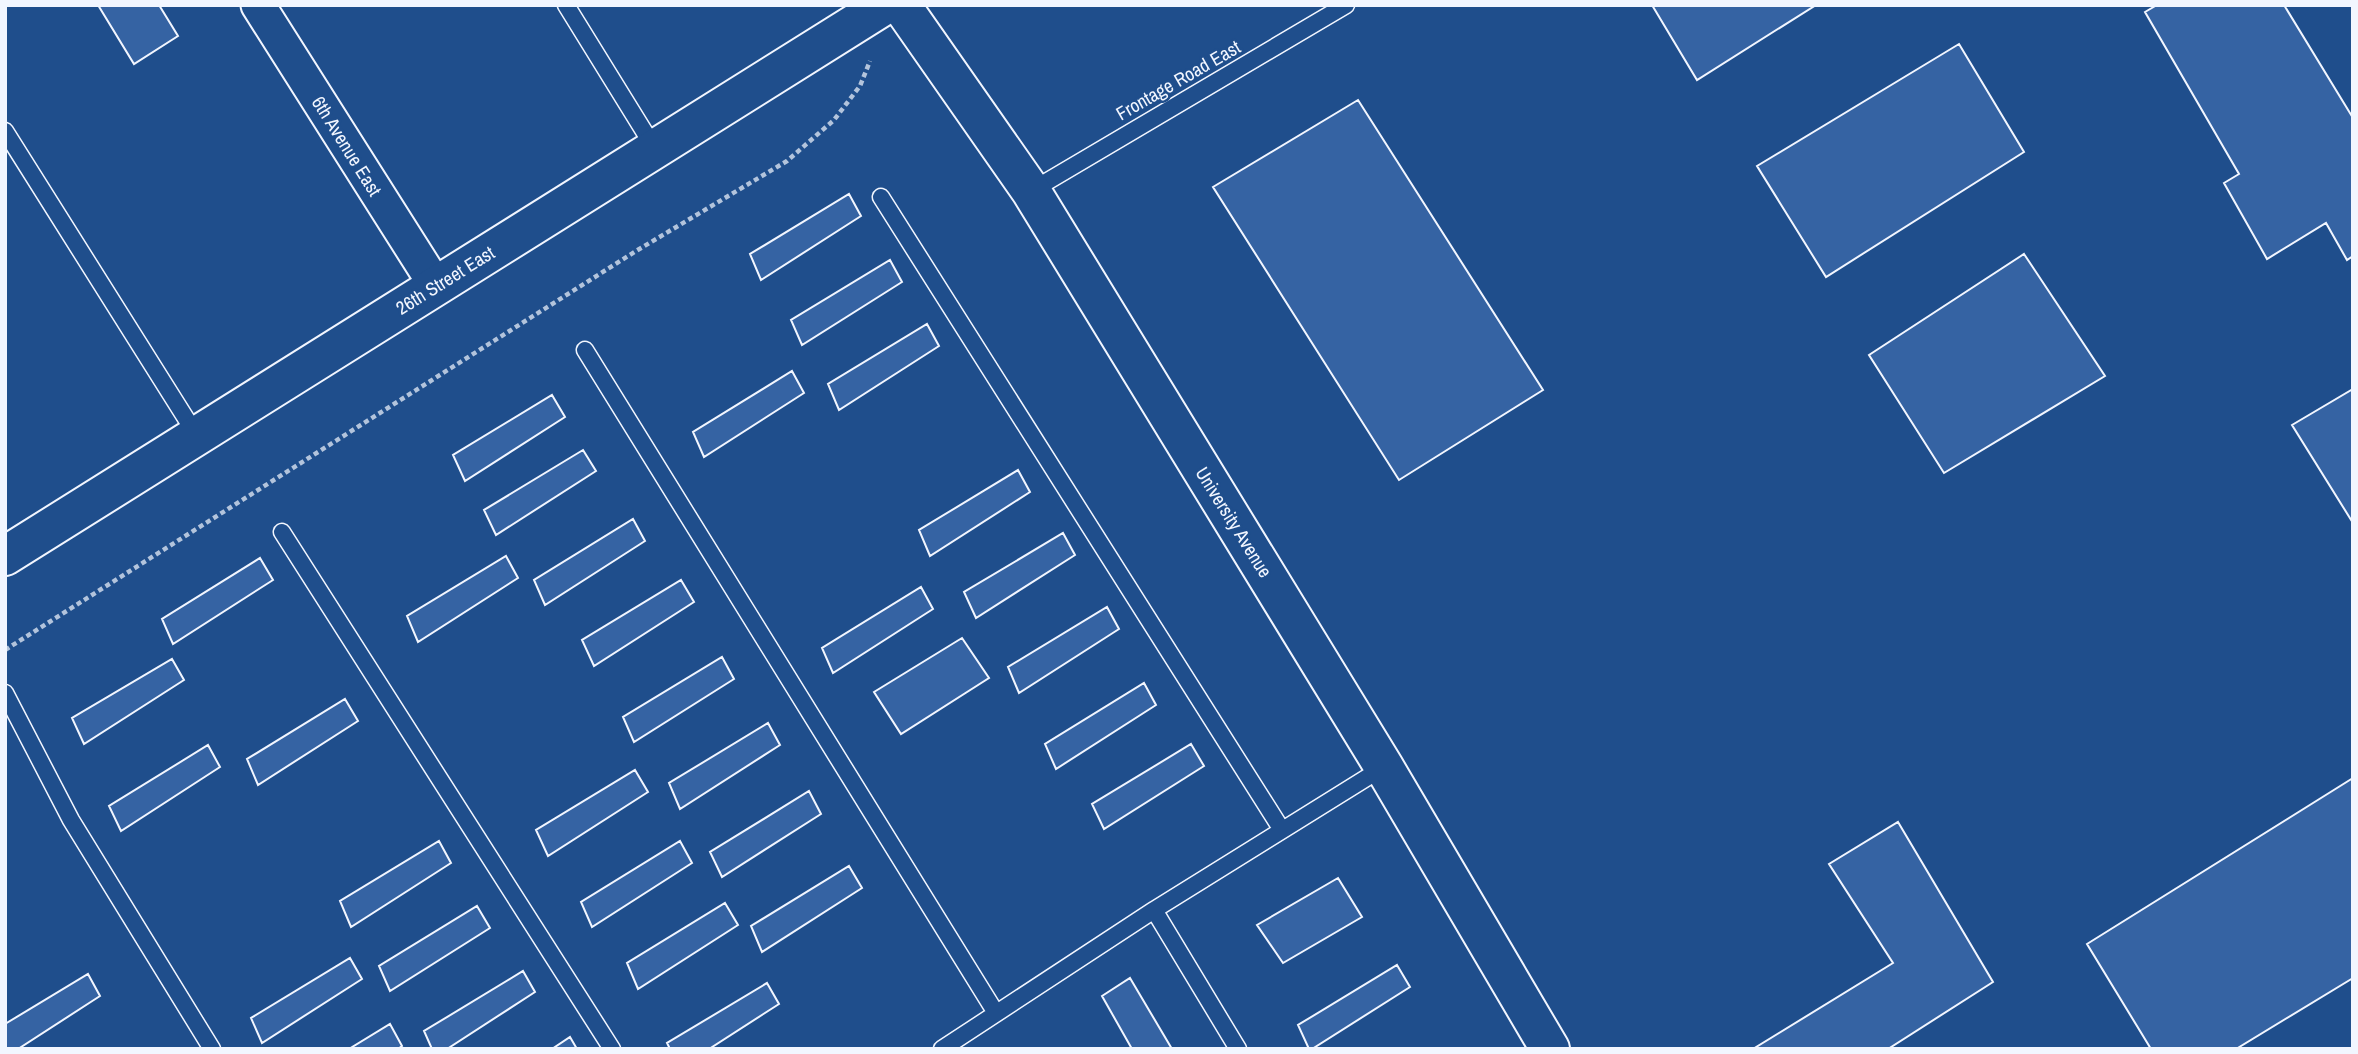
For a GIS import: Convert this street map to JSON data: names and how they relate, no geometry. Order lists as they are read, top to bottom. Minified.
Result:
{"streets":{"street":["6th Avenue East","26th Street East","University Avenue"],"lane":["Frontage Road East"]},"crossings":[["Frontage Road East","University Avenue"],["6th Avenue East","26th Street East"]]}
